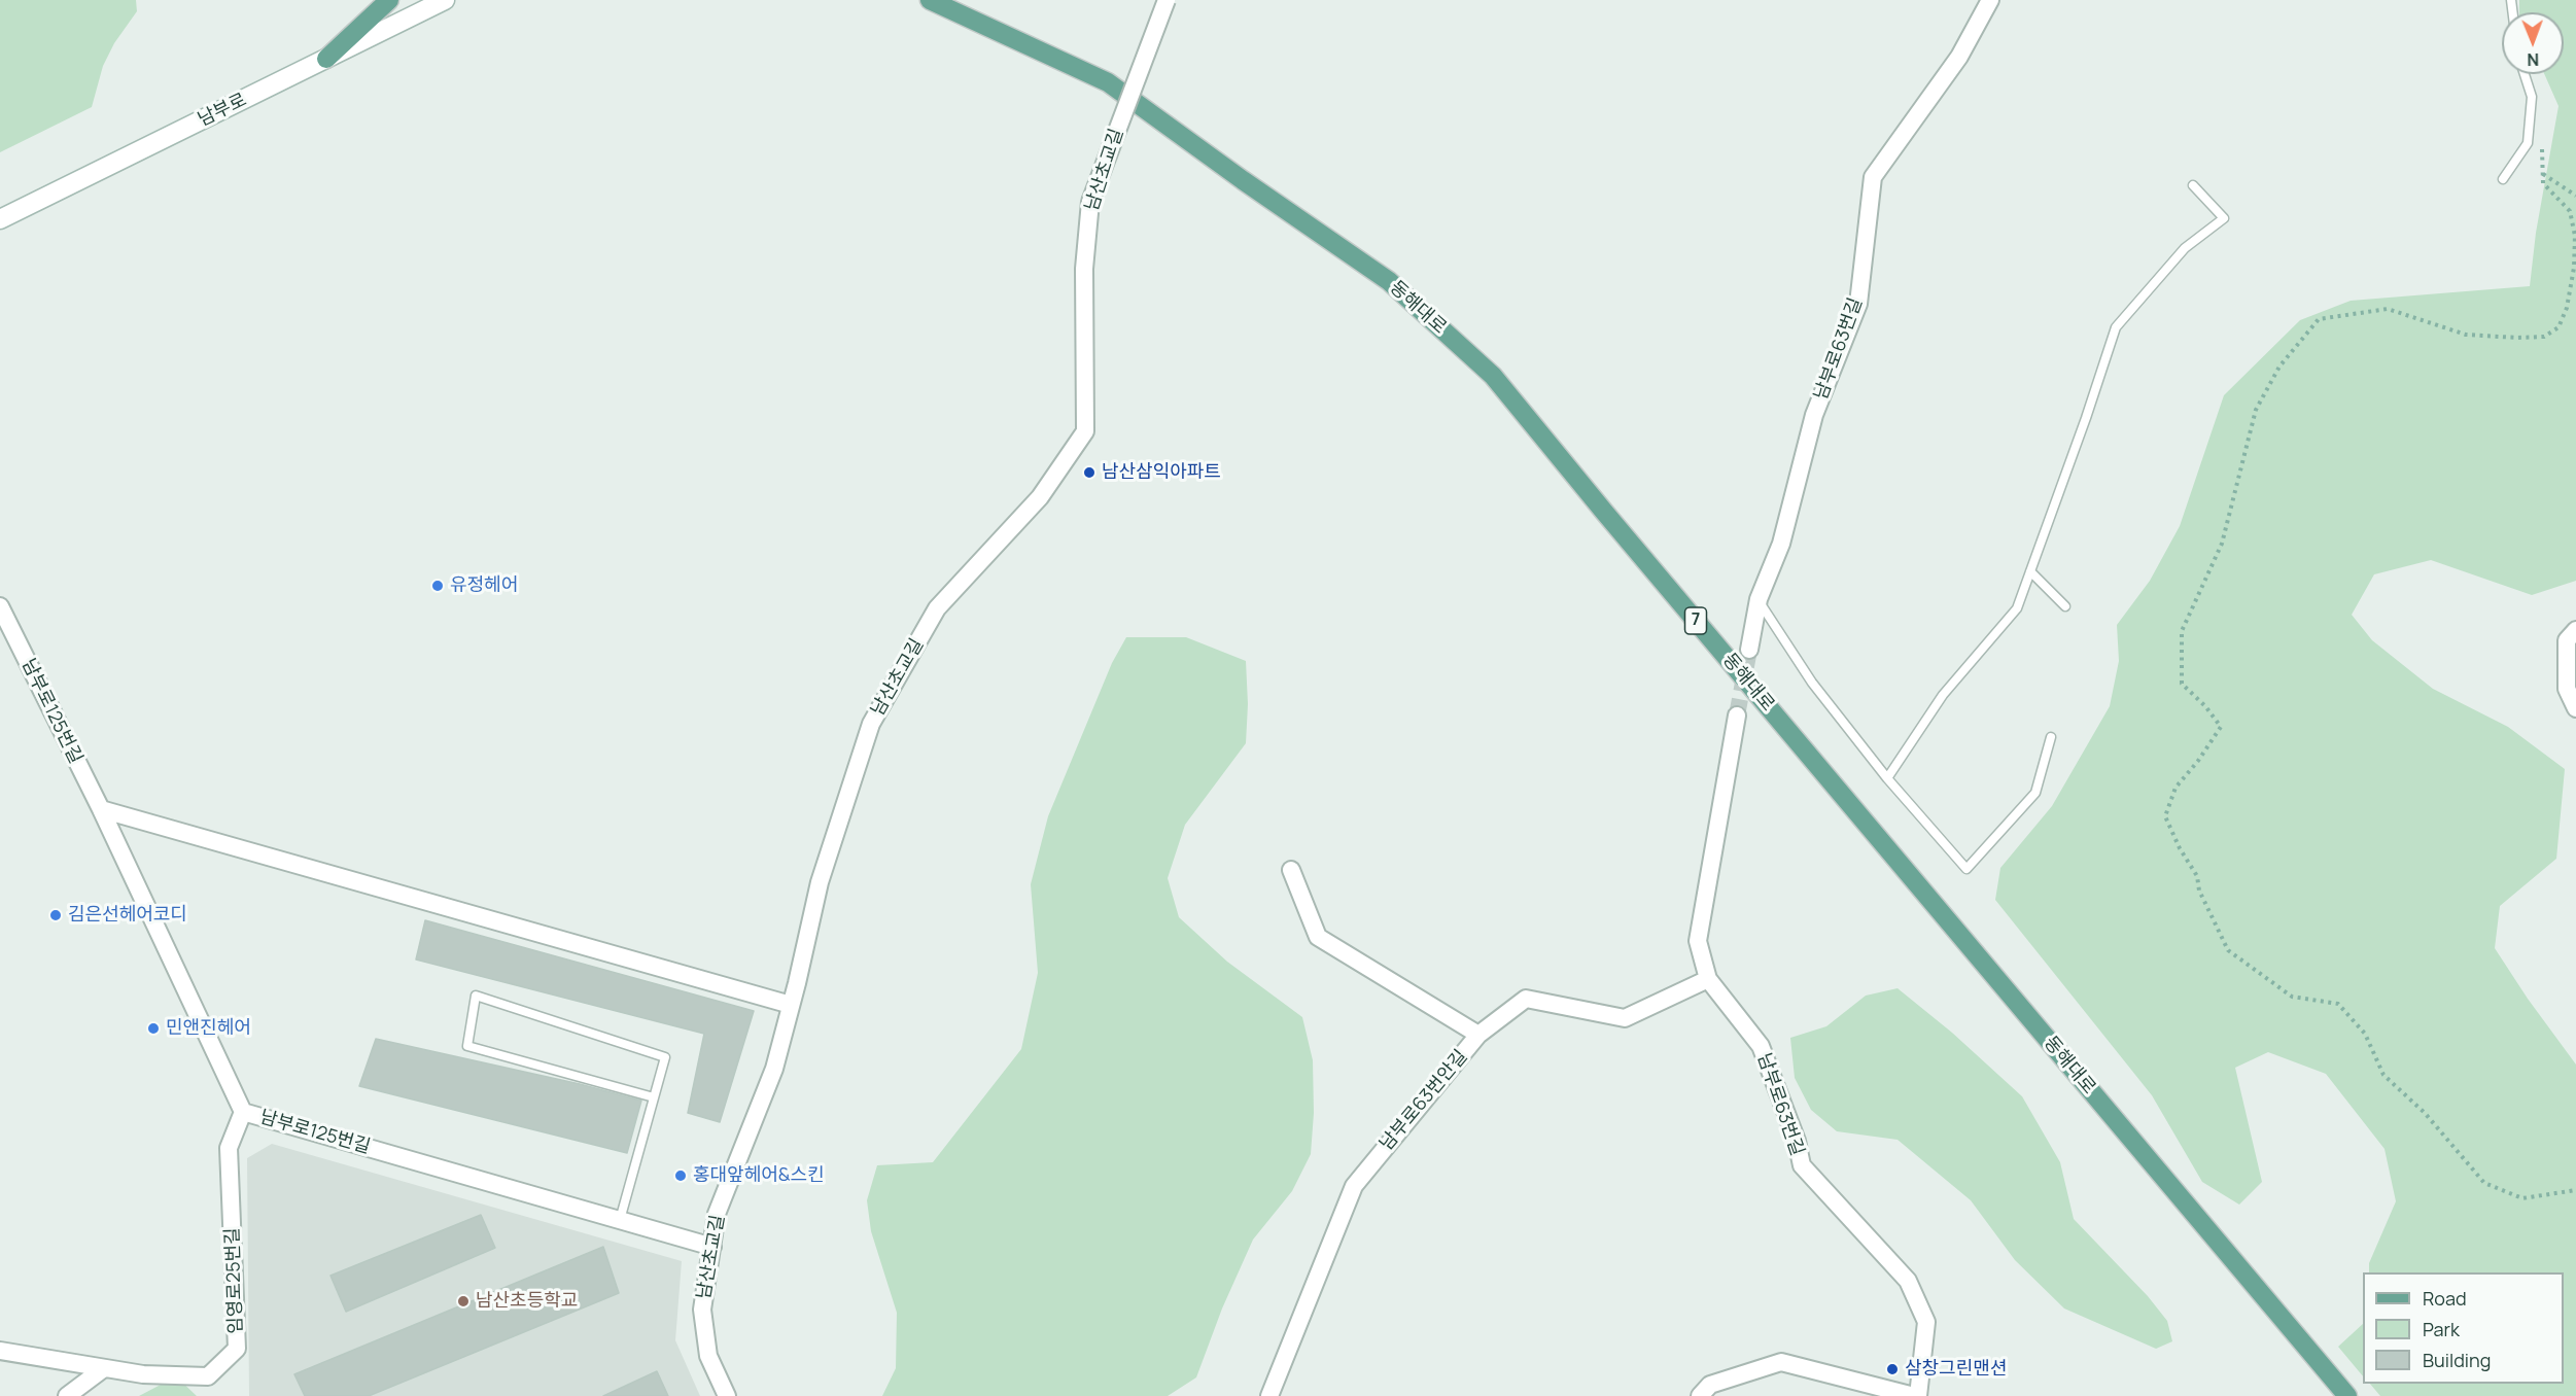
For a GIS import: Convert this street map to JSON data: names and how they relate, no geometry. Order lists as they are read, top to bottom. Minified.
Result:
{"streets":{"main road":["동해대로","7"],"street":["남부로","남산초교길","남부로63번길","남부로125번길","남부로63번안길","임영로25번길"]},"crossings":[["남산초교길","남부로125번길"],["남부로63번길","남부로63번안길"],["남부로125번길","임영로25번길"]],"places":["남산삼익아파트","유정헤어","김은선헤어코디","민앤진헤어","홍대앞헤어&스킨","남산초등학교","삼창그린맨션"],"legend":["Road","Park","Building"],"north":"bottom"}
